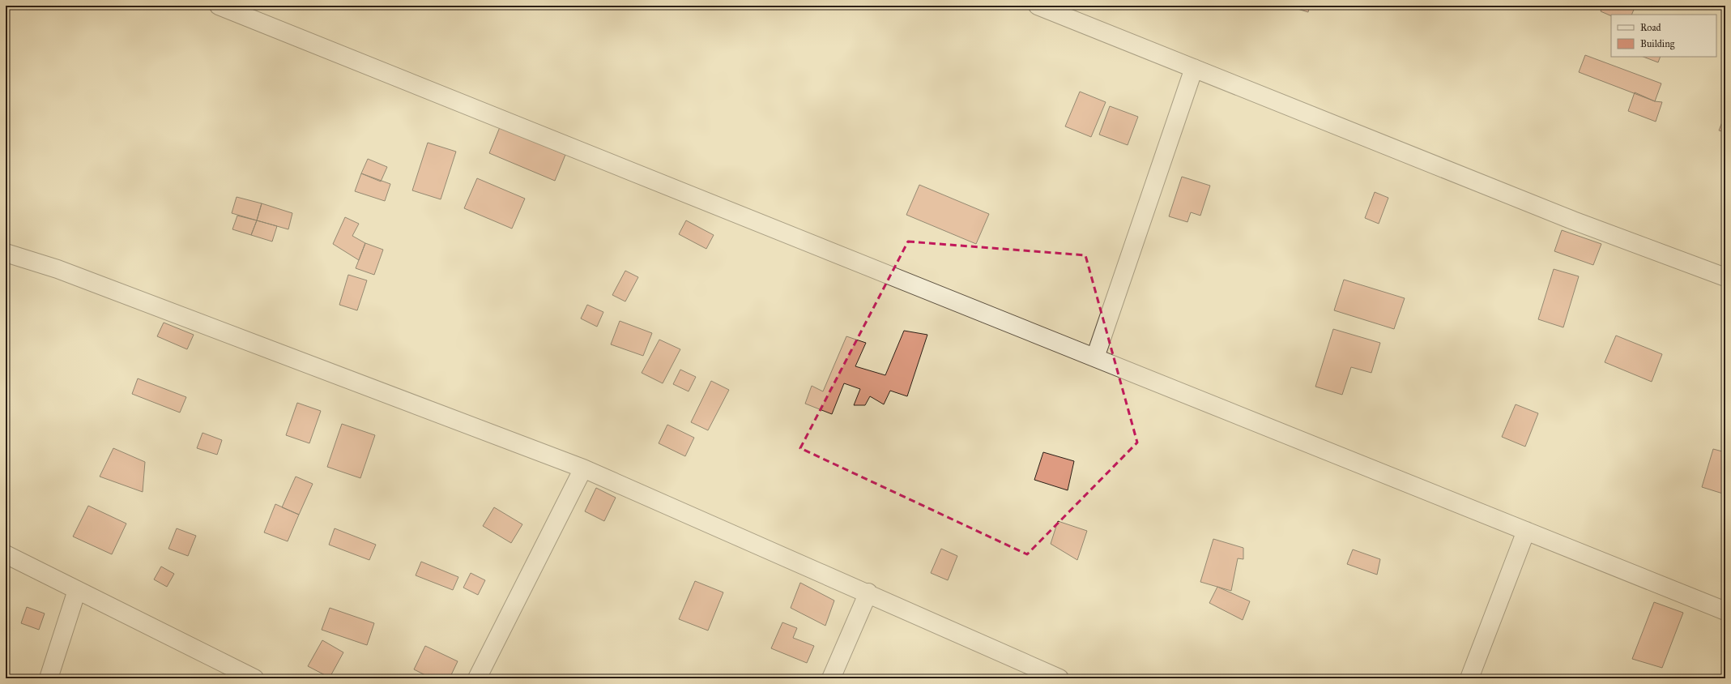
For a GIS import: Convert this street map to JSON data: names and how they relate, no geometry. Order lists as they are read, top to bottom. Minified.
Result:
{"legend":["Road","Building"]}
